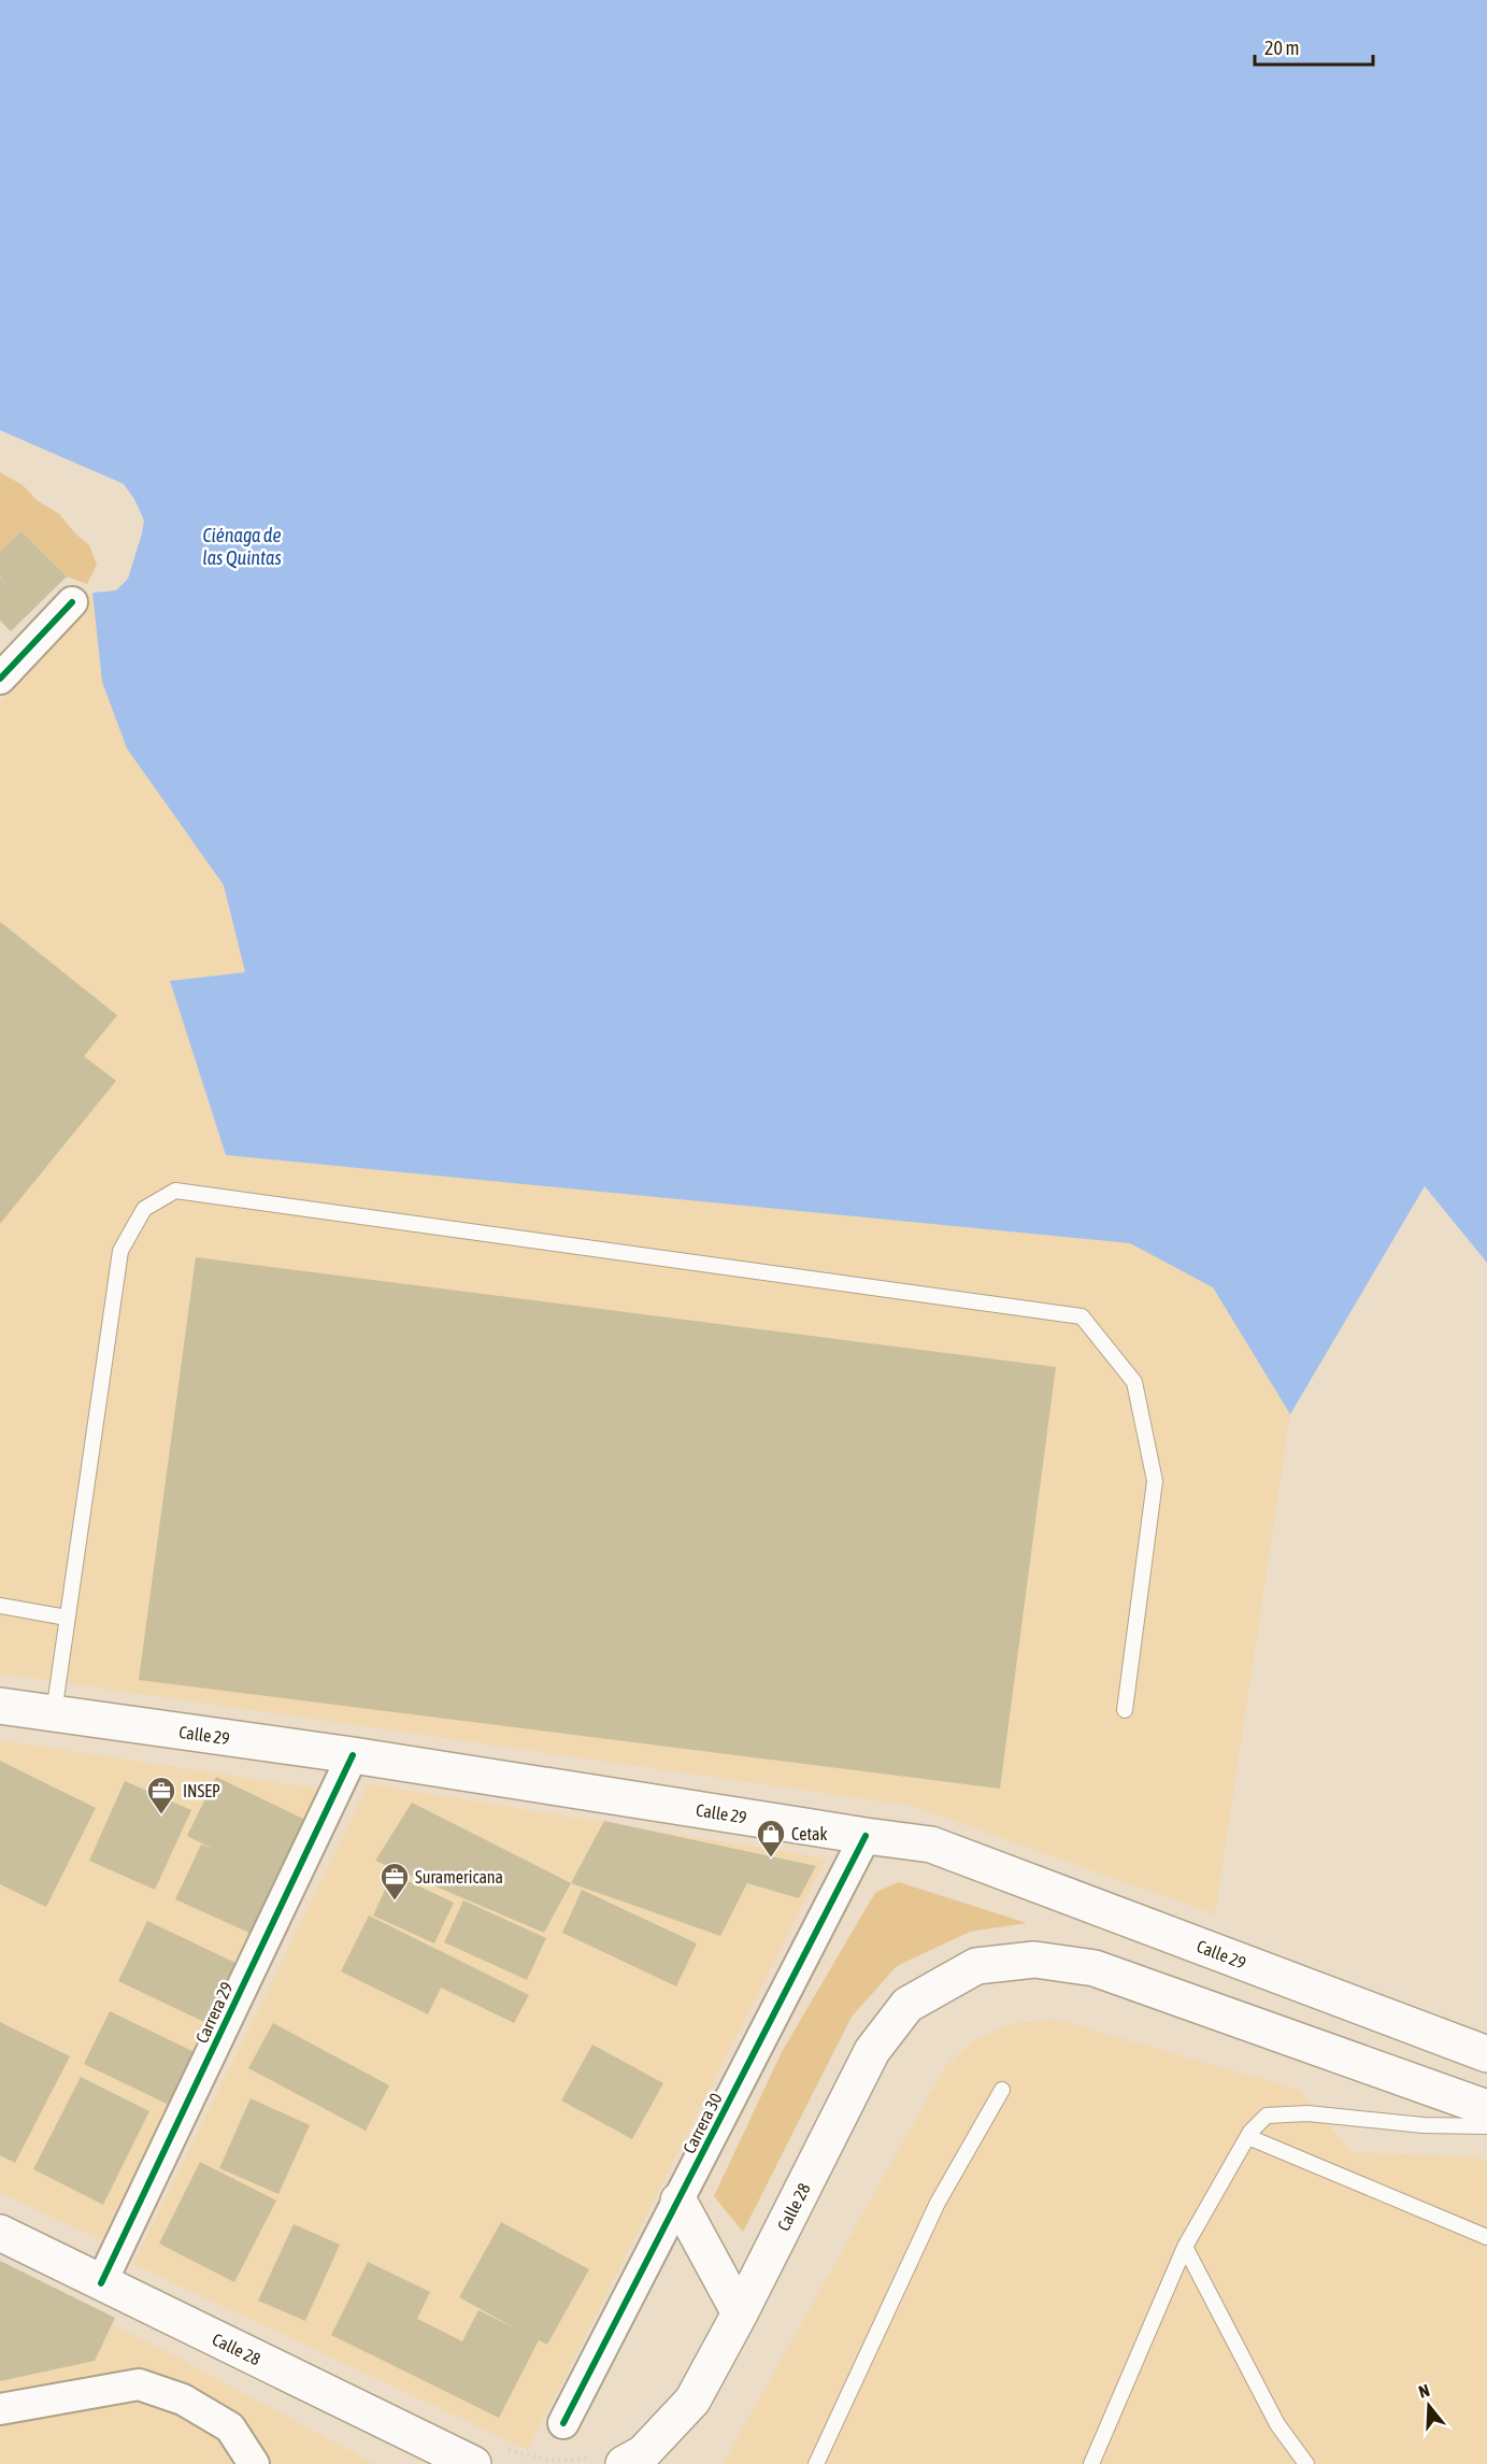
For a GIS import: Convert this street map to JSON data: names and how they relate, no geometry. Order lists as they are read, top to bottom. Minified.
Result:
{"streets":{"main road":["Calle 29","Calle 28"],"street":["Carrera 29","Carrera 30"]},"crossings":[["Calle 29","Carrera 29"],["Calle 29","Carrera 30"],["Carrera 29","Calle 28"]],"water":["Ciénaga de las Quintas"],"places":{"office":["INSEP","Suramericana"],"shop":["Cetak"]},"scale_bar":"20 m","north":"top"}
